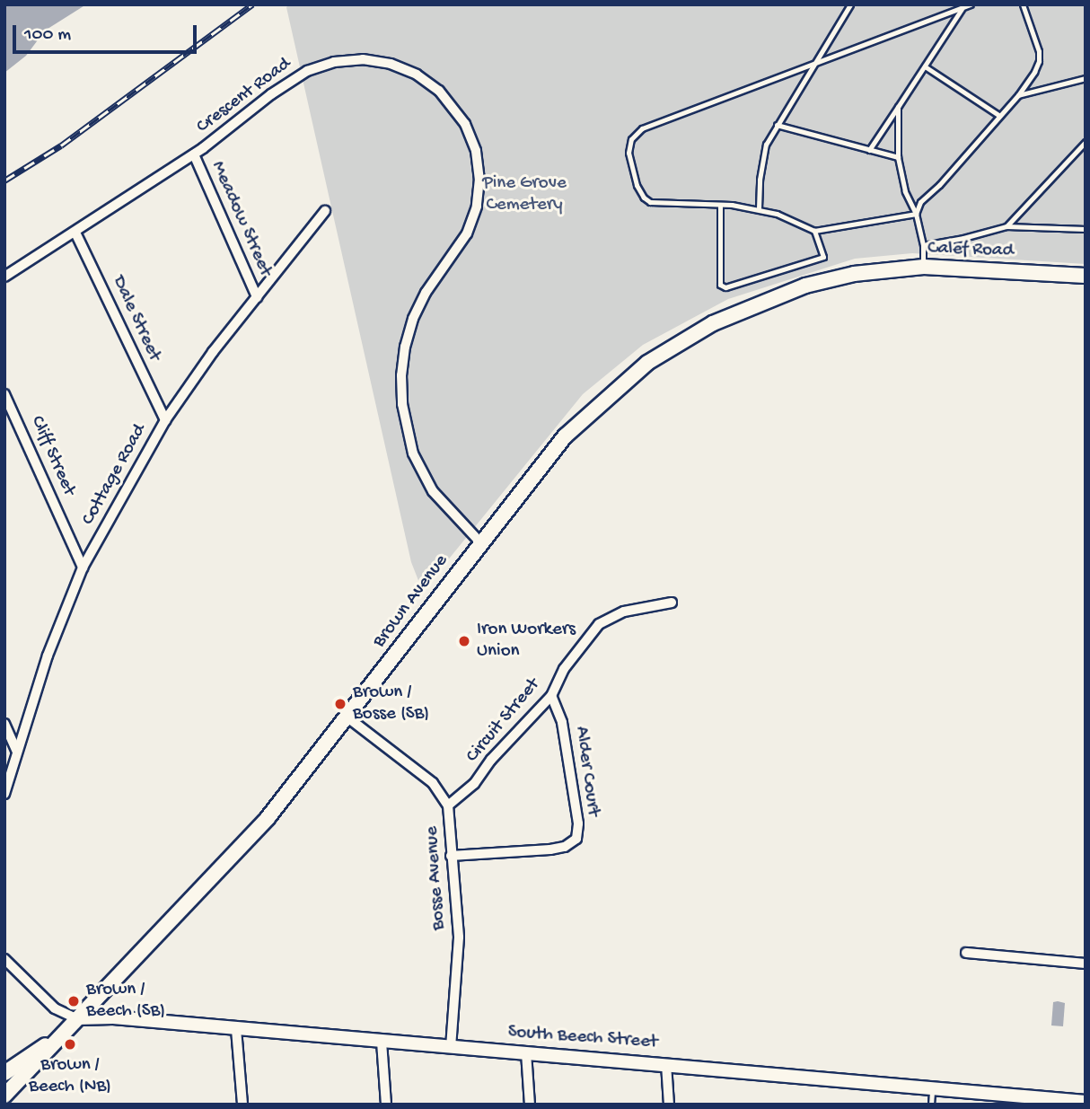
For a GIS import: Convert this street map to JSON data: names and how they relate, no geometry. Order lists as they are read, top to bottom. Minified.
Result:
{"streets":{"main road":["Calef Road","Brown Avenue"],"street":["Crescent Road","Meadow Street","Dale Street","Cliff Street","Cottage Road","Circuit Street","Alder Court","Bosse Avenue","South Beech Street"]},"crossings":[["Crescent Road","Meadow Street"],["Crescent Road","Dale Street"],["Crescent Road","Brown Avenue"],["Meadow Street","Cottage Road"],["Calef Road","Brown Avenue"],["Dale Street","Cottage Road"],["Cliff Street","Cottage Road"],["Brown Avenue","Bosse Avenue"],["Brown Avenue","South Beech Street"],["Circuit Street","Alder Court"],["Circuit Street","Bosse Avenue"],["Alder Court","Bosse Avenue"],["Bosse Avenue","South Beech Street"]],"parks":["Pine Grove Cemetery"],"places":["Iron Workers Union","Brown / Bosse (SB)","Brown / Beech (SB)","Brown / Beech (NB)"],"scale_bar":"100 m"}
